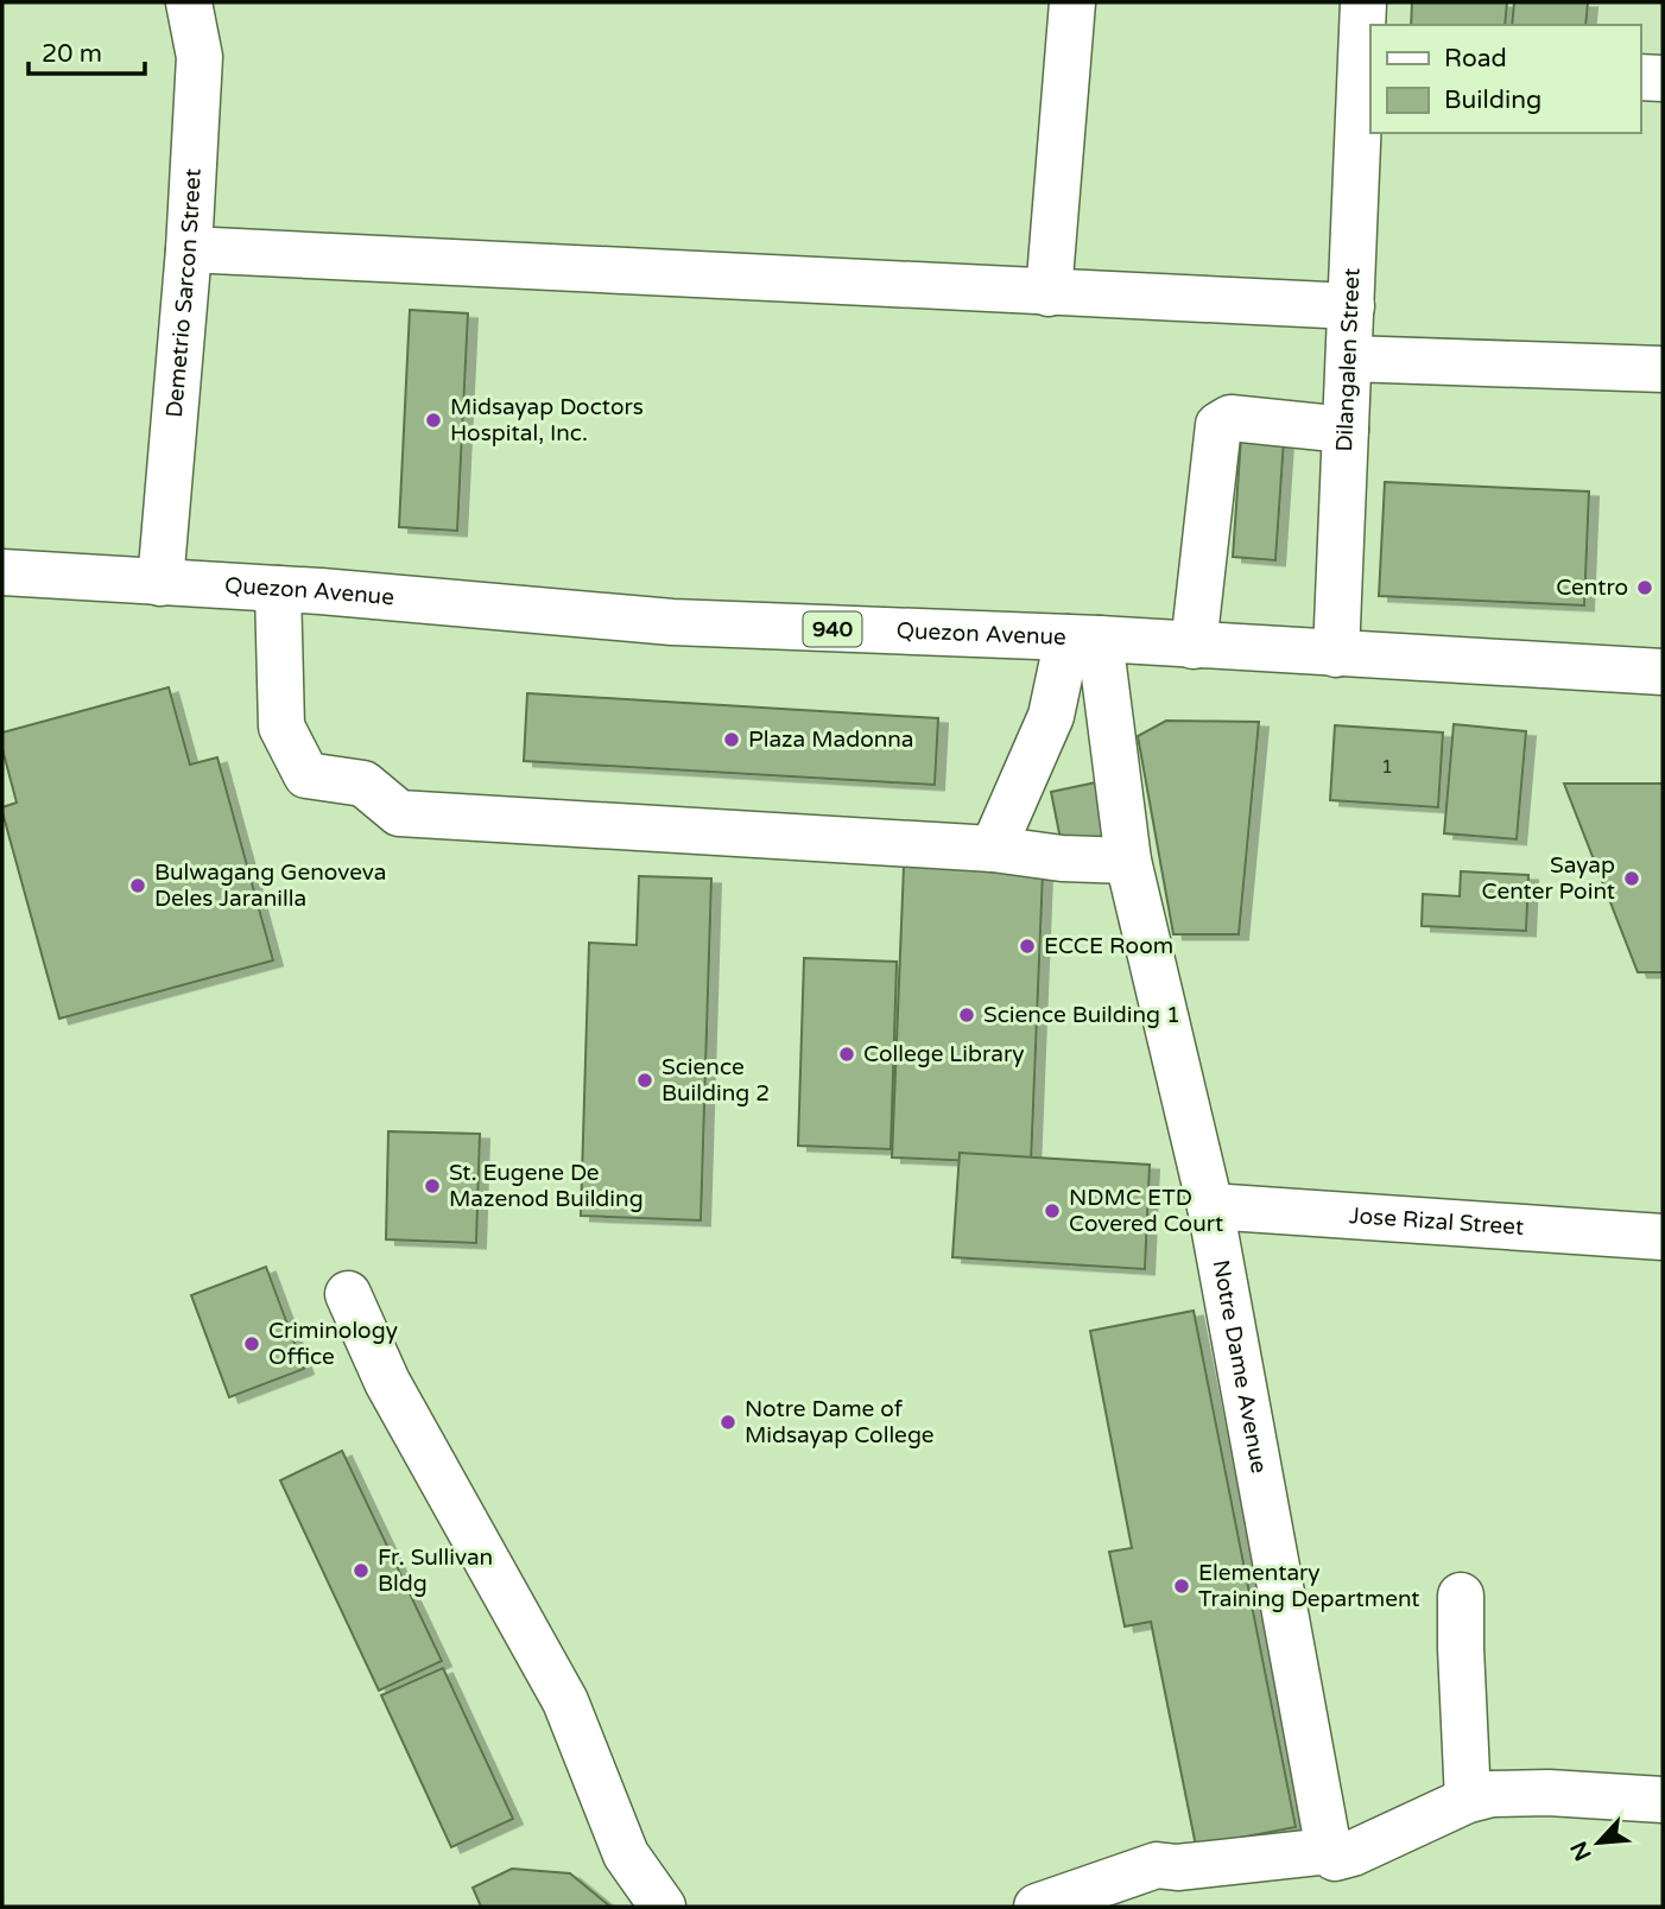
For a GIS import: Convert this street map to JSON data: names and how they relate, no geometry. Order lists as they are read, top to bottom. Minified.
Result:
{"streets":{"street":["Demetrio Sarcon Street","Dilangalen Street","Quezon Avenue","940","Jose Rizal Street","Notre Dame Avenue"]},"crossings":[["Demetrio Sarcon Street","Quezon Avenue"],["Dilangalen Street","Quezon Avenue"],["Quezon Avenue","Notre Dame Avenue"],["Jose Rizal Street","Notre Dame Avenue"]],"places":["Midsayap Doctors Hospital, Inc.","Centro","Plaza Madonna","Sayap Center Point","Bulwagang Genoveva Deles Jaranilla","ECCE Room","Science Building 1","College Library","Science Building 2","St. Eugene De Mazenod Building","NDMC ETD Covered Court","Criminology Office","Notre Dame of Midsayap College","Fr. Sullivan Bldg","Elementary Training Department"],"house_numbers":["1"],"legend":["Road","Building"],"scale_bar":"20 m","north":"bottom left"}
